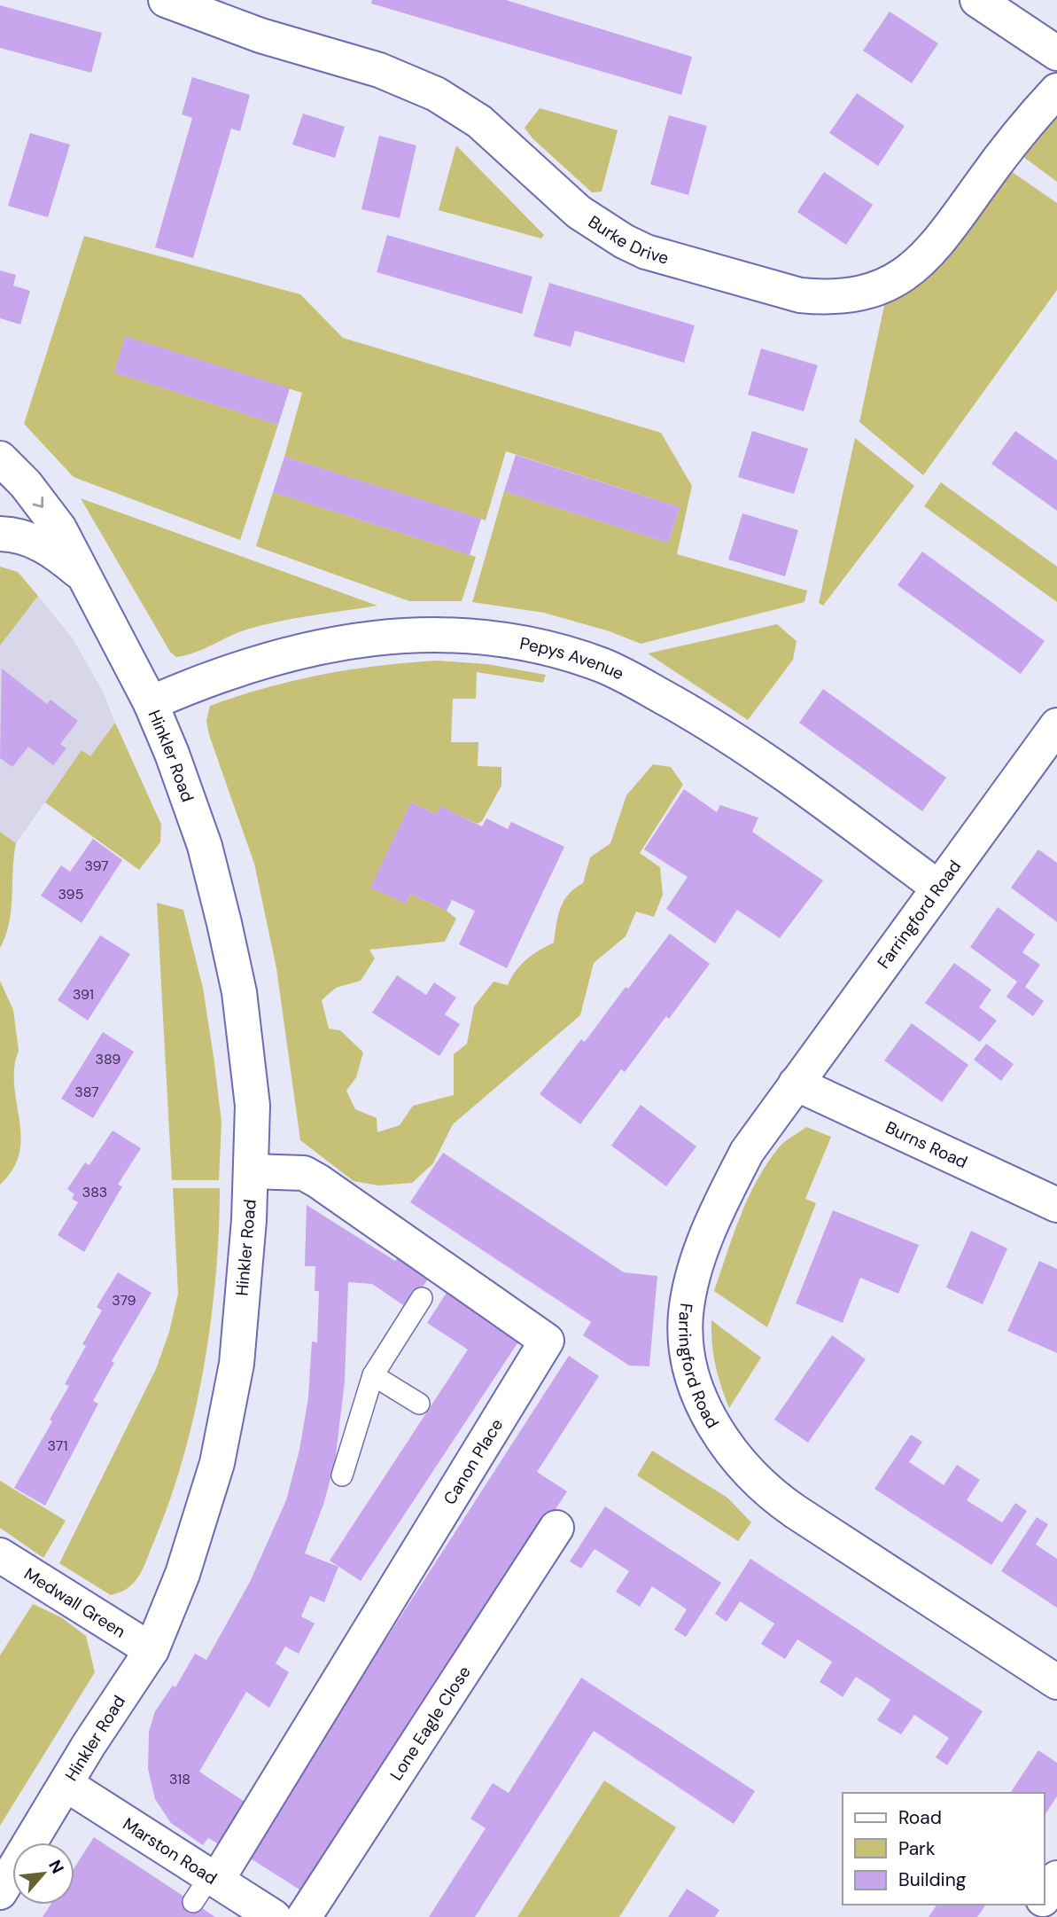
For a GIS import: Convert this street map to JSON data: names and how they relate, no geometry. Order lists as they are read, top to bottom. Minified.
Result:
{"streets":{"street":["Burke Drive","Pepys Avenue","Hinkler Road","Farringford Road","Burns Road","Canon Place","Medwall Green","Lone Eagle Close","Marston Road"]},"crossings":[["Pepys Avenue","Hinkler Road"],["Pepys Avenue","Farringford Road"],["Hinkler Road","Canon Place"],["Hinkler Road","Medwall Green"],["Hinkler Road","Marston Road"],["Farringford Road","Burns Road"],["Canon Place","Marston Road"]],"house_numbers":["397","395","391","389","387","383","379","371","318"],"legend":["Road","Park","Building"],"north":"top right"}
